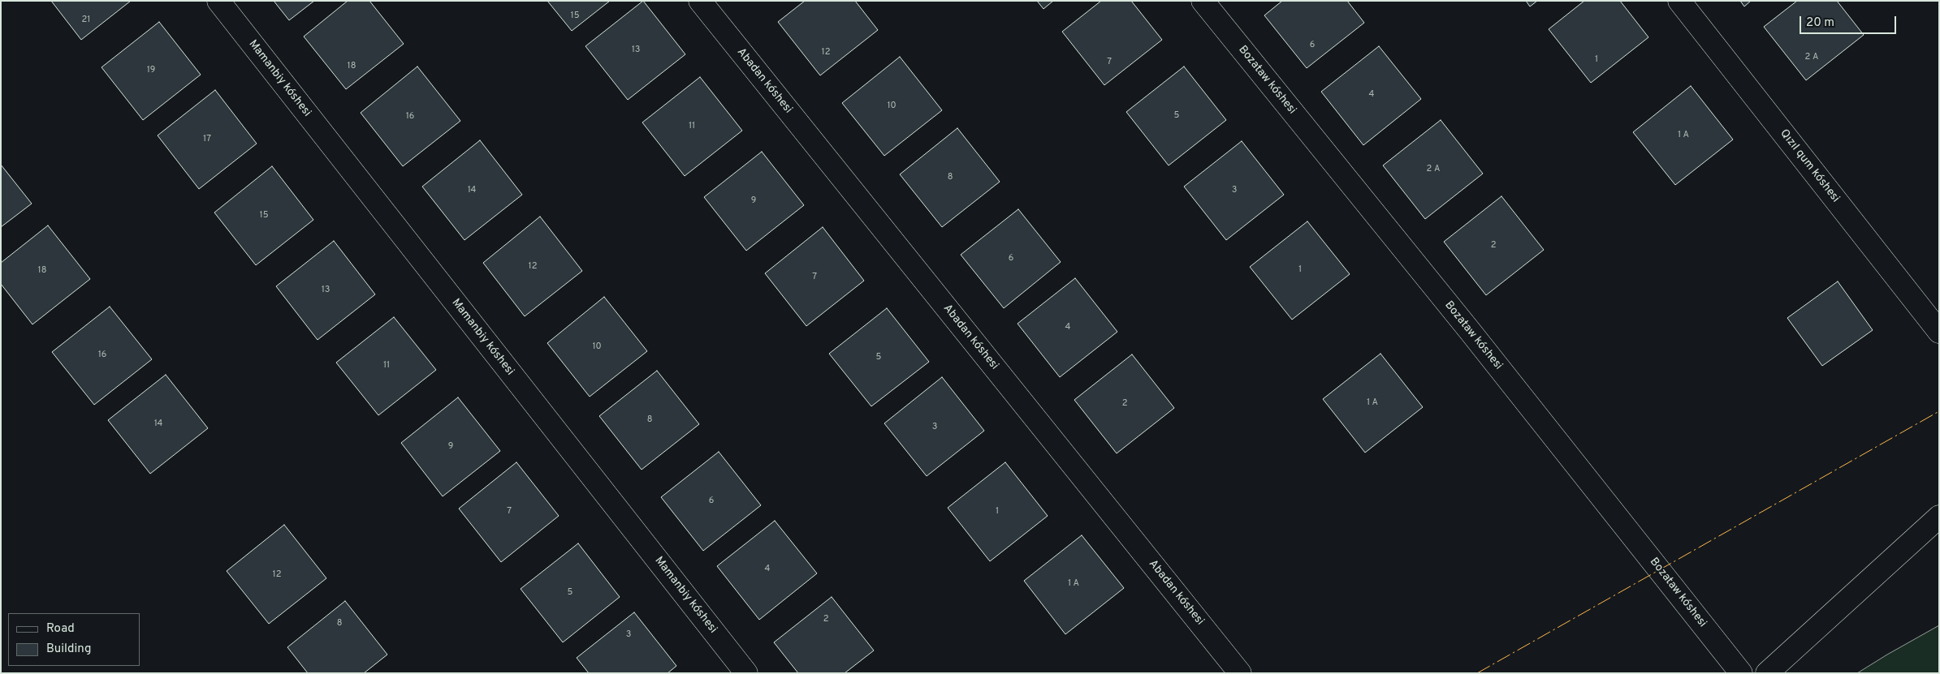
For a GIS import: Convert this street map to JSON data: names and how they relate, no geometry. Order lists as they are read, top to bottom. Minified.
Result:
{"streets":{"street":["Mamanbiy kóshesi","Bozataw kóshesi","Abadan kóshesi","Qızıl qum kóshesi"]},"house_numbers":["15","21","6","13","12","2 А","1","7","18","19","4","10","5","16","11","1 А","17","2 А","8","14","3","9","15","2","6","12","1","18","7","13","4","10","16","5","11","1 А","2","8","14","3","9","6","7","1","4","12","1 А","5","2","8","3"],"legend":["Road","Building"],"scale_bar":"20 m"}
